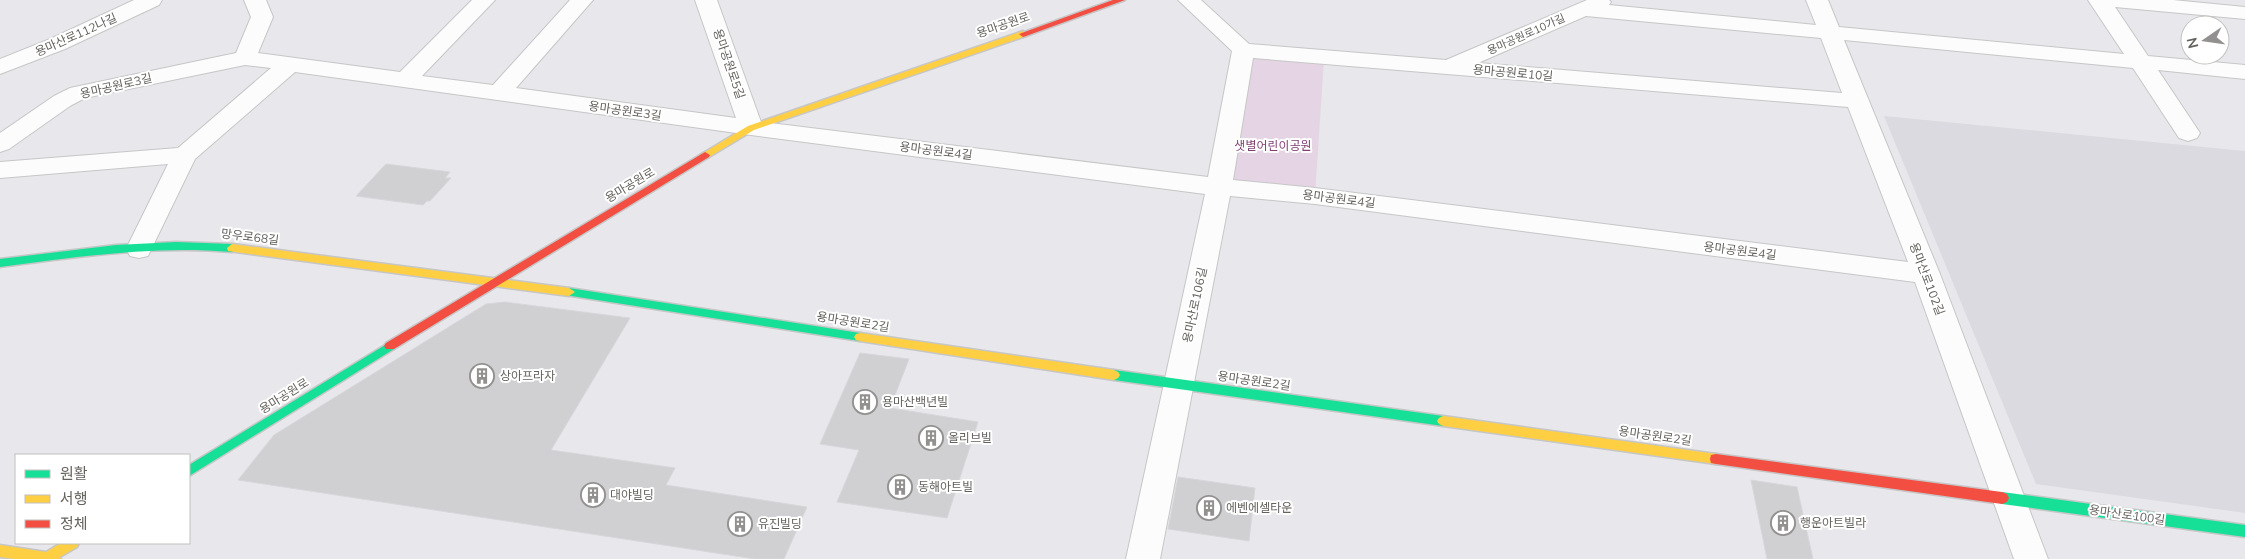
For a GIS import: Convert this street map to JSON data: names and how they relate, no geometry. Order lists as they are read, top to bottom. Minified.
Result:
{"streets":{"street":["용마공원로","용마공원로10가길","용마산로112나길","용마공원로5길","용마공원로10길","용마공원로3길","용마공원로4길","망우로68길","용마산로102길","용마산로106길","용마공원로2길","용마산로100길"]},"crossings":[["용마공원로","용마공원로5길"],["용마공원로","용마공원로3길"],["용마공원로","용마공원로4길"],["용마공원로","망우로68길"],["용마공원로","용마공원로2길"],["용마공원로10가길","용마공원로10길"],["용마공원로5길","용마공원로3길"],["용마공원로5길","용마공원로4길"],["용마공원로10길","용마산로102길"],["용마공원로10길","용마산로106길"],["용마공원로3길","용마공원로4길"],["용마공원로4길","용마산로102길"],["용마공원로4길","용마산로106길"],["망우로68길","용마공원로2길"],["용마산로102길","용마공원로2길"],["용마산로102길","용마산로100길"],["용마산로106길","용마공원로2길"],["용마공원로2길","용마산로100길"]],"parks":["샛별어린이공원"],"places":{"building":["상아프라자","용마산백년빌","올리브빌","동해아트빌","대야빌딩","에벤에셀타운","행운아트빌라","유진빌딩"]},"legend":["원활","서행","정체"],"north":"left"}
